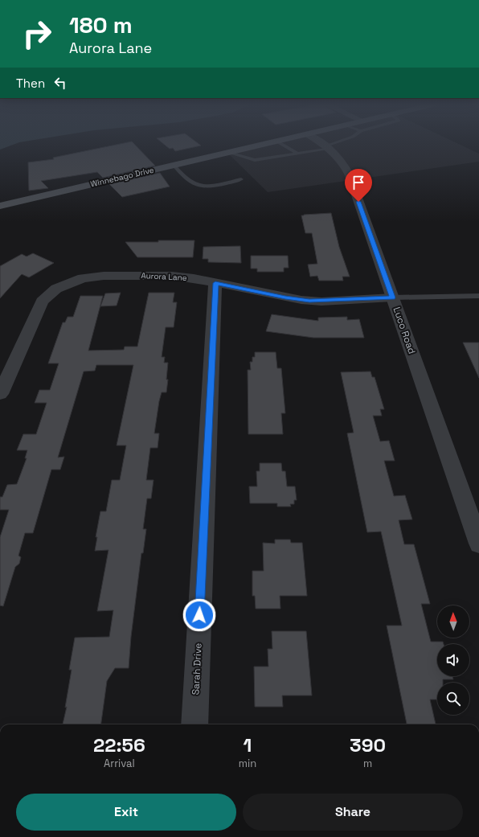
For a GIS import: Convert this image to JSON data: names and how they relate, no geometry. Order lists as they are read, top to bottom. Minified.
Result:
{"streets":{"main road":["Winnebago Drive"],"street":["Aurora Lane","Luco Road","Sarah Drive"]},"crossings":[["Aurora Lane","Luco Road"],["Aurora Lane","Sarah Drive"]],"north":"top","page":{"turn":["180 m","Aurora Lane"],"then":"Then","eta":["22:56","Arrival","1","min","390","m"],"buttons":["Exit","Share"]}}
